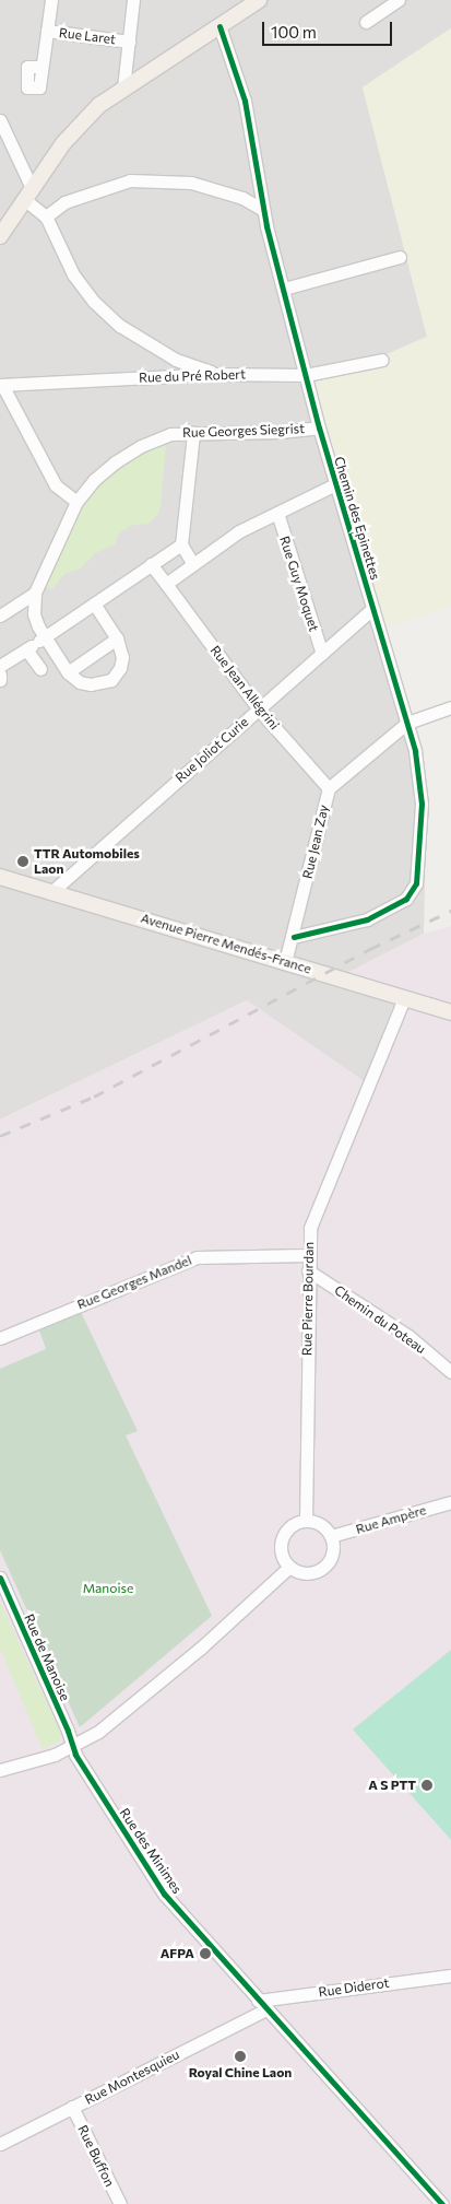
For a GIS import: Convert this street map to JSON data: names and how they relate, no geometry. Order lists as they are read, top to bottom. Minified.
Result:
{"streets":{"main road":["Avenue Pierre Mendés-France"],"street":["Rue Laret","Rue du Pré Robert","Rue Georges Siegrist","Chemin des Epinettes","Rue Guy Moquet","Rue Jean Allégrini","Rue Joliot Curie","Rue Jean Zay","Rue Georges Mandel","Rue Pierre Bourdan","Chemin du Poteau","Rue Ampère","Rue de Manoise","Rue des Minimes","Rue Diderot","Rue Montesquieu","Rue Buffon"]},"crossings":[["Rue du Pré Robert","Chemin des Epinettes"],["Rue Georges Siegrist","Chemin des Epinettes"],["Chemin des Epinettes","Rue Joliot Curie"],["Chemin des Epinettes","Rue Jean Zay"],["Rue Guy Moquet","Rue Joliot Curie"],["Rue Jean Allégrini","Rue Joliot Curie"],["Rue Jean Allégrini","Rue Jean Zay"],["Rue Joliot Curie","Avenue Pierre Mendés-France"],["Rue Jean Zay","Avenue Pierre Mendés-France"],["Avenue Pierre Mendés-France","Rue Pierre Bourdan"],["Rue Georges Mandel","Rue Pierre Bourdan"],["Rue Pierre Bourdan","Chemin du Poteau"],["Rue Pierre Bourdan","Rue Ampère"],["Rue de Manoise","Rue des Minimes"],["Rue des Minimes","Rue Diderot"],["Rue des Minimes","Rue Montesquieu"],["Rue Diderot","Rue Montesquieu"],["Rue Montesquieu","Rue Buffon"]],"parks":["Manoise"],"places":["TTR Automobiles Laon","A S PTT","AFPA","Royal Chine Laon"],"scale_bar":"100 m"}
